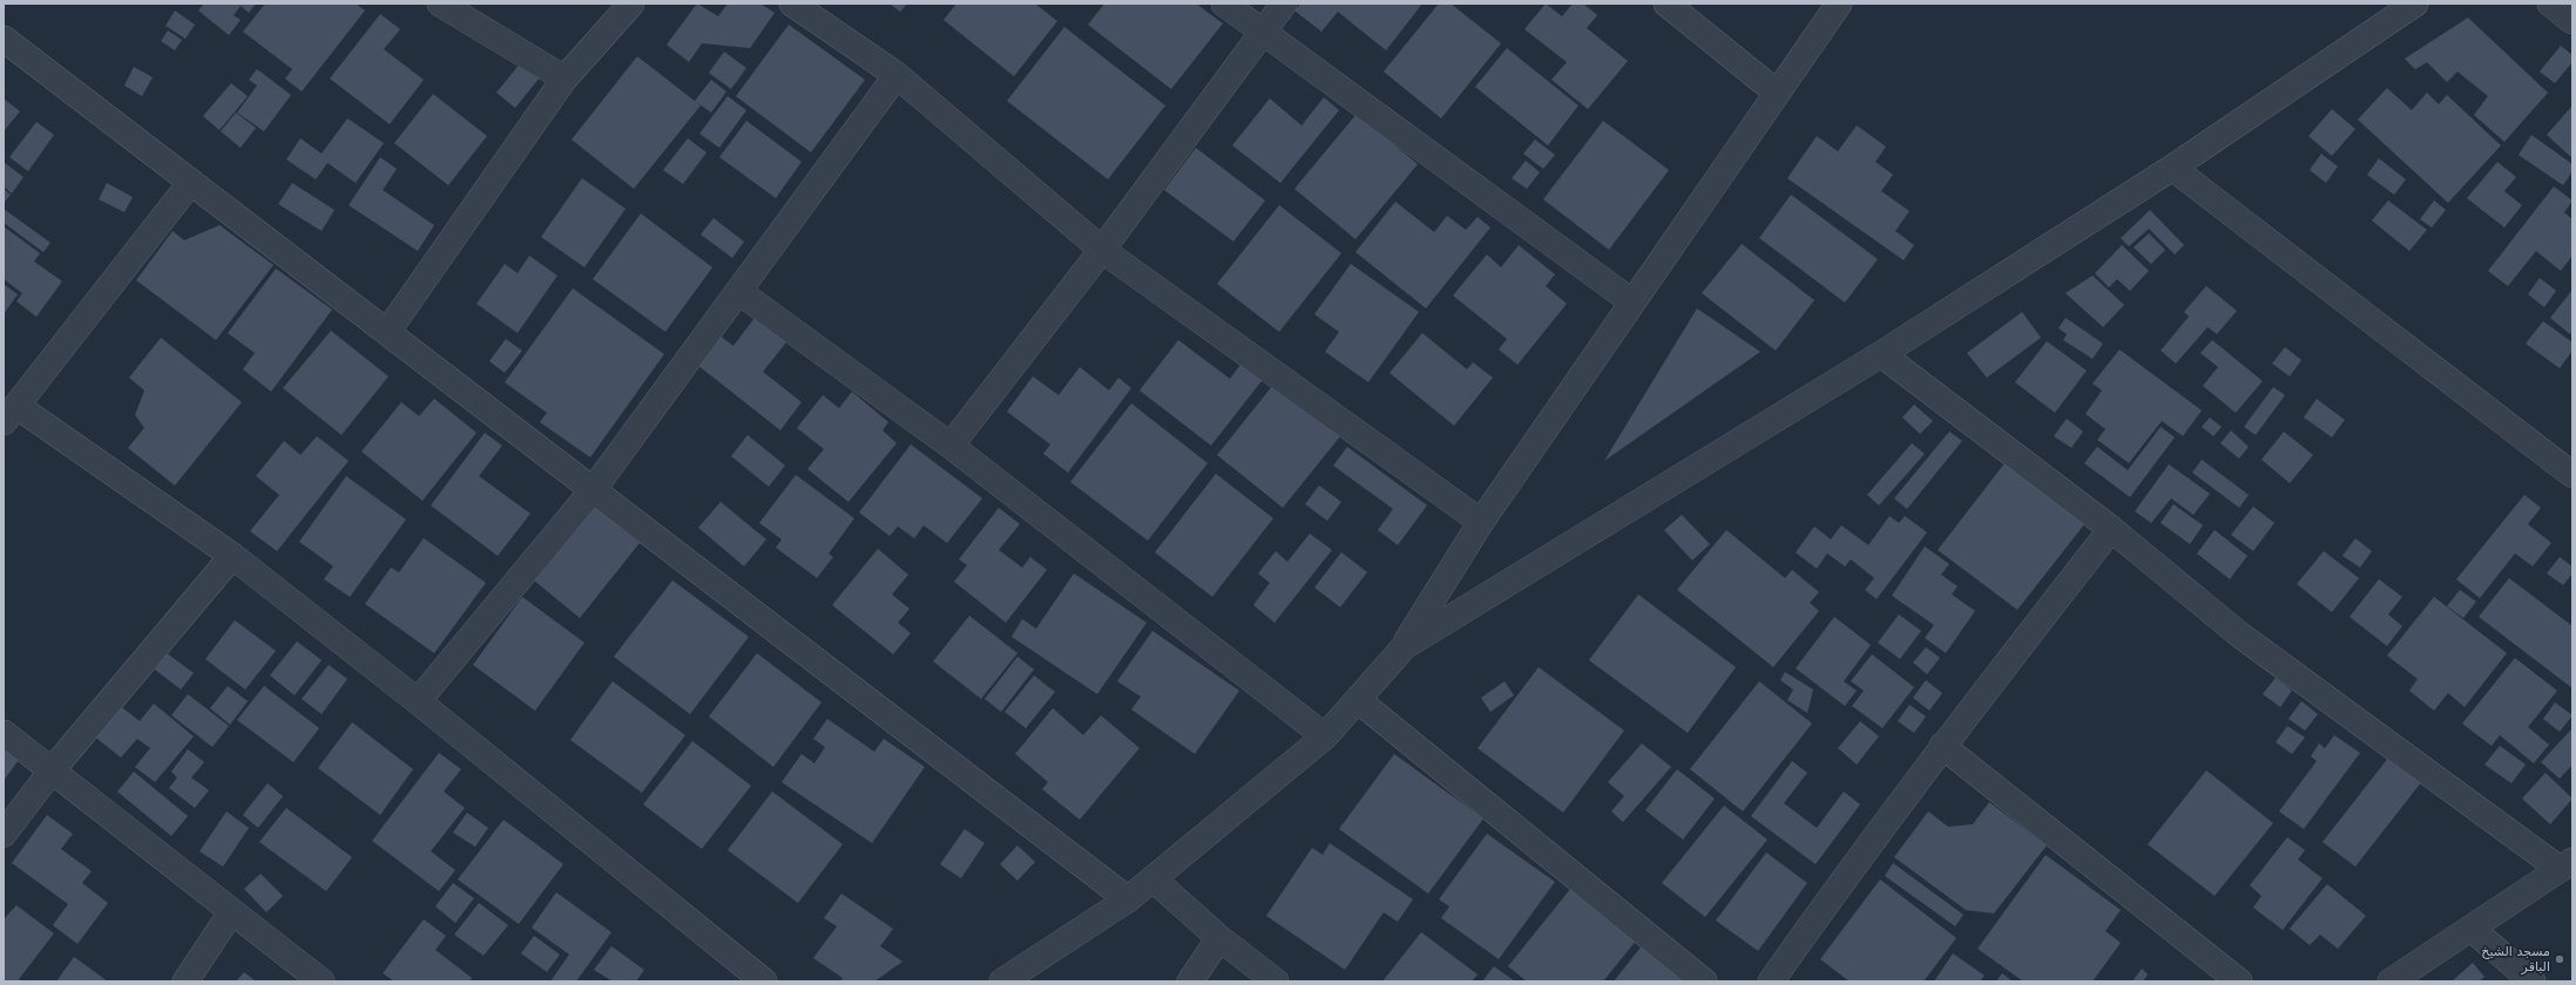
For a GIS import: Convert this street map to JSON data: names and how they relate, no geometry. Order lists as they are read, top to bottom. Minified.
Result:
{"places":["مسجد الشيخ الباقر"]}
